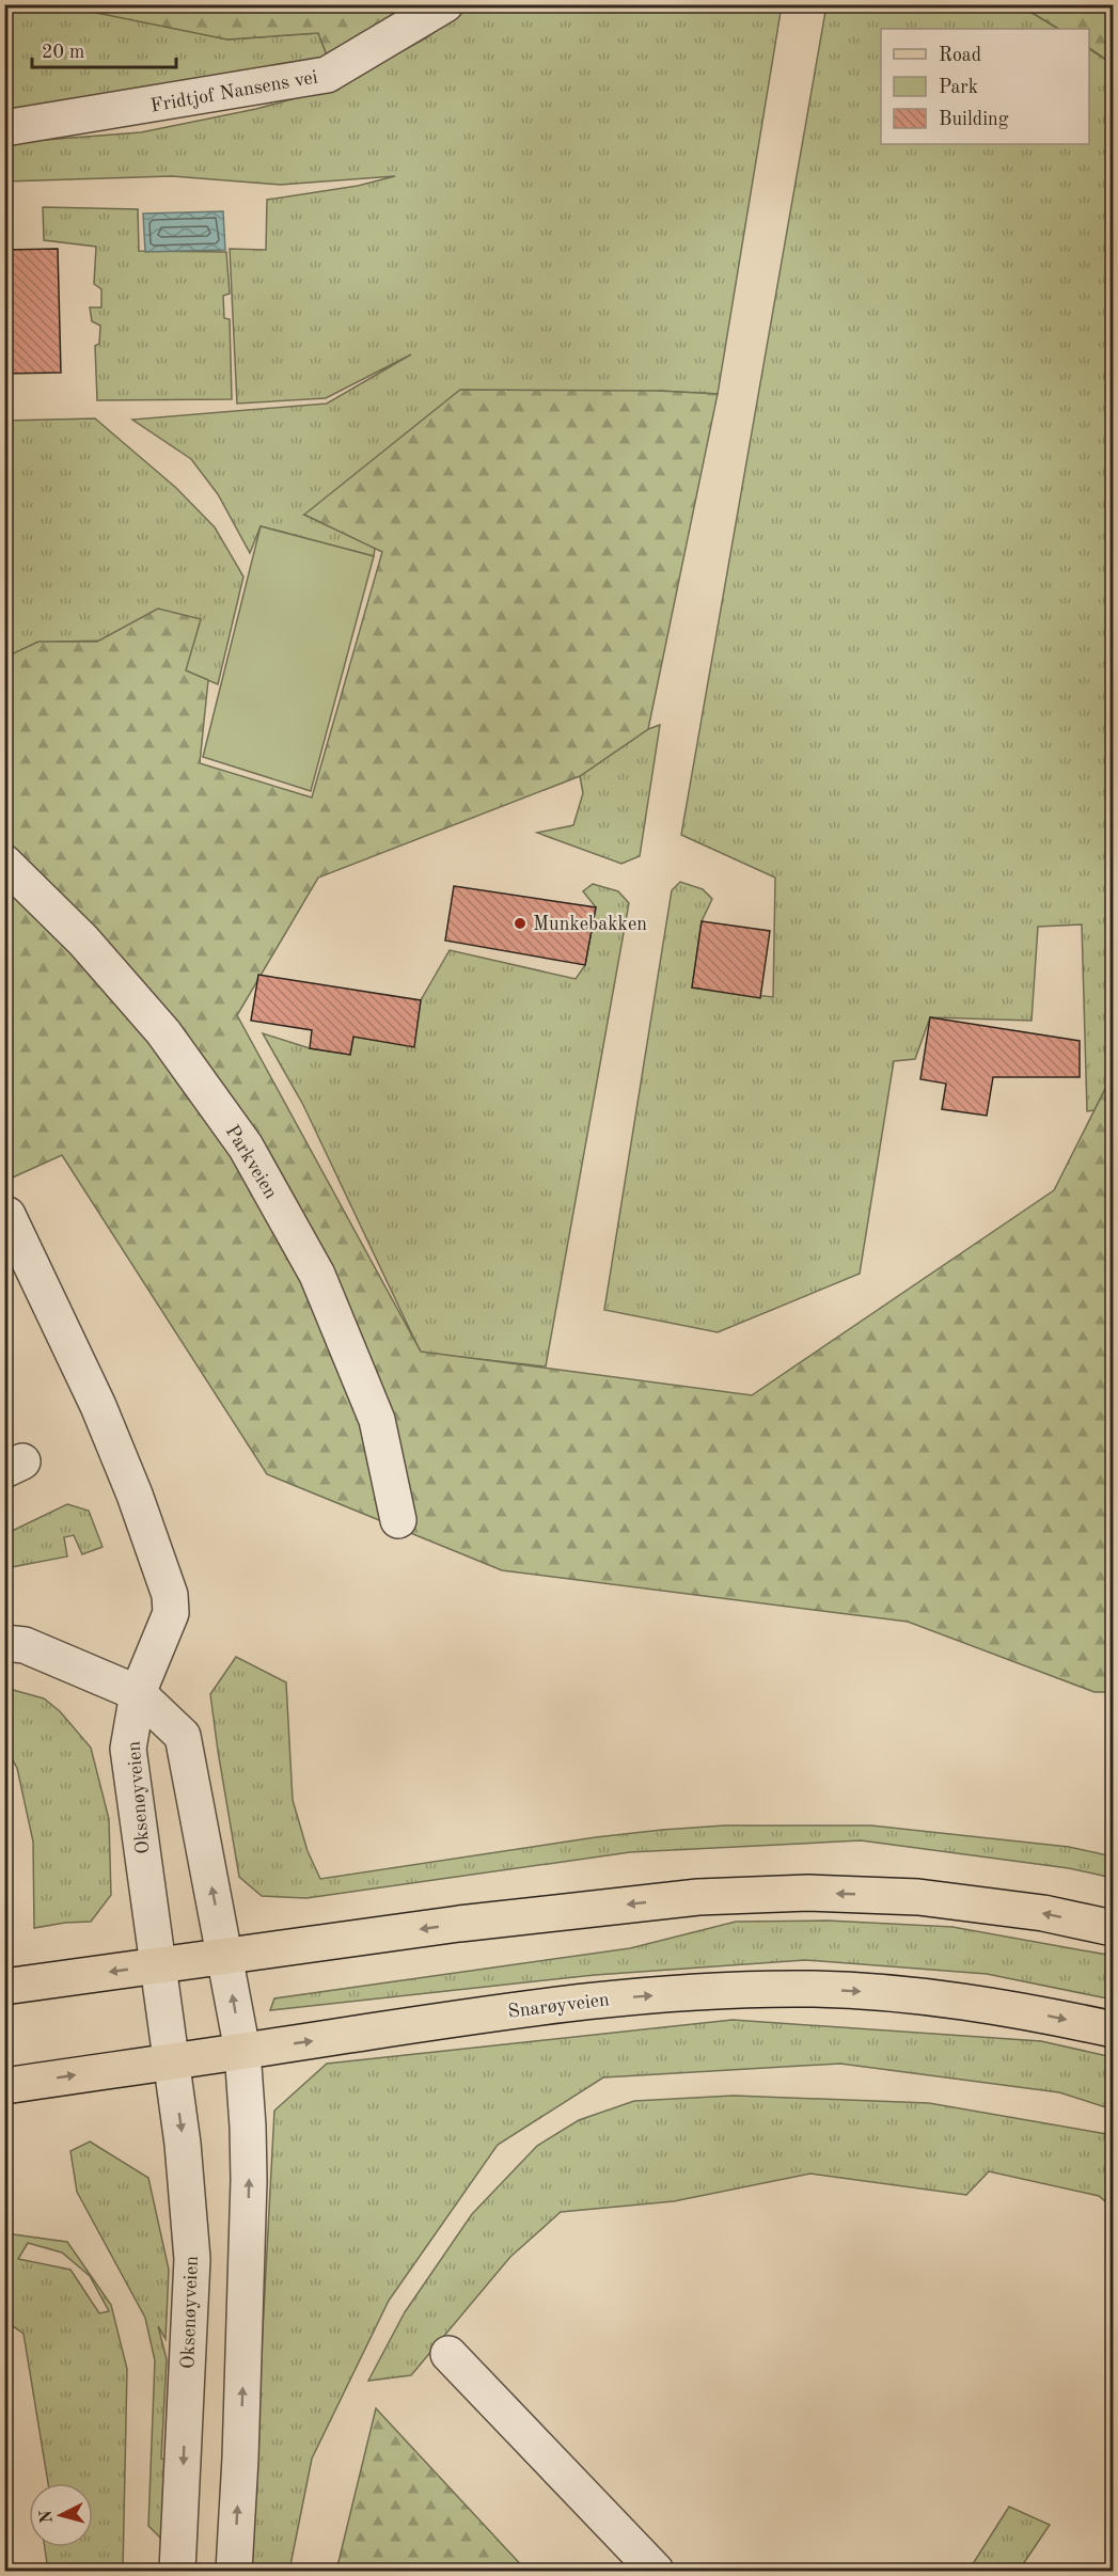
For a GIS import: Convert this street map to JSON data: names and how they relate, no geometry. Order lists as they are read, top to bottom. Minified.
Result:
{"streets":{"main road":["Snarøyveien"],"street":["Fridtjof Nansens vei","Parkveien","Oksenøyveien"]},"crossings":[["Oksenøyveien","Snarøyveien"]],"places":["Munkebakken"],"legend":["Road","Park","Building"],"scale_bar":"20 m","north":"left"}
